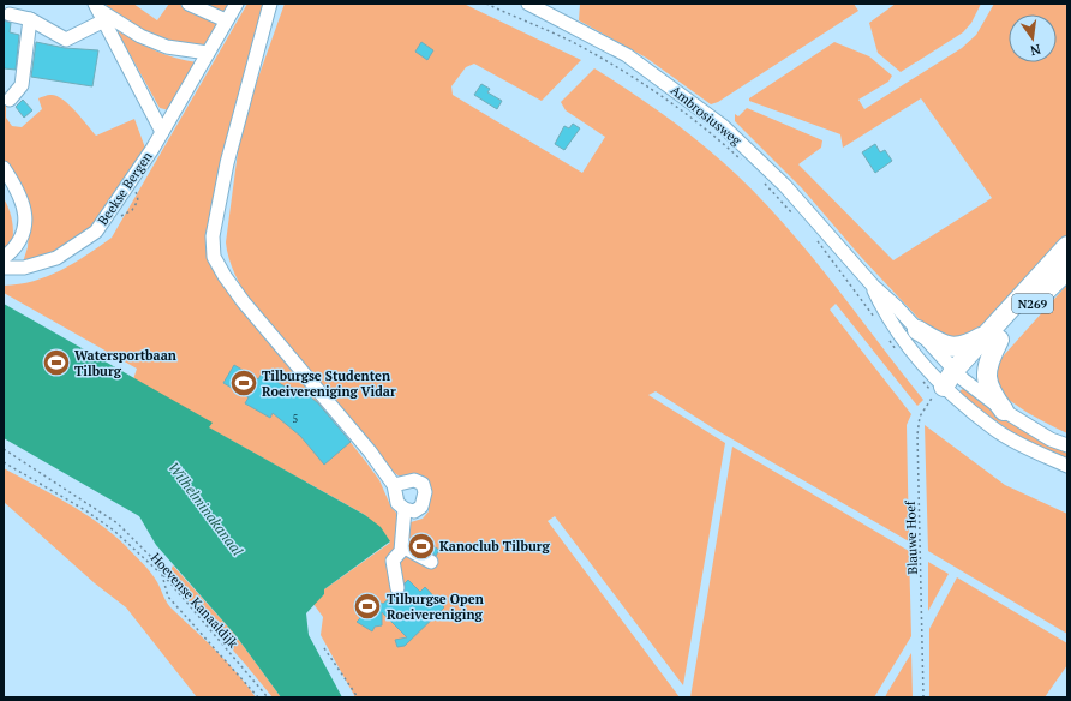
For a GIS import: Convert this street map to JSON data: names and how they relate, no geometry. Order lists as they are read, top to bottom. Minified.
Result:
{"streets":{"highway":["N269"],"street":["Ambrosiusweg","Beekse Bergen"],"path":["Blauwe Hoef","Hoevense Kanaaldijk"]},"crossings":[["Ambrosiusweg","N269"],["Ambrosiusweg","Blauwe Hoef"]],"water":["Wilhelminakanaal"],"places":{"sports":["Watersportbaan Tilburg","Tilburgse Studenten Roeivereniging Vidar","Kanoclub Tilburg","Tilburgse Open Roeivereniging"]},"house_numbers":["5"],"north":"bottom"}
